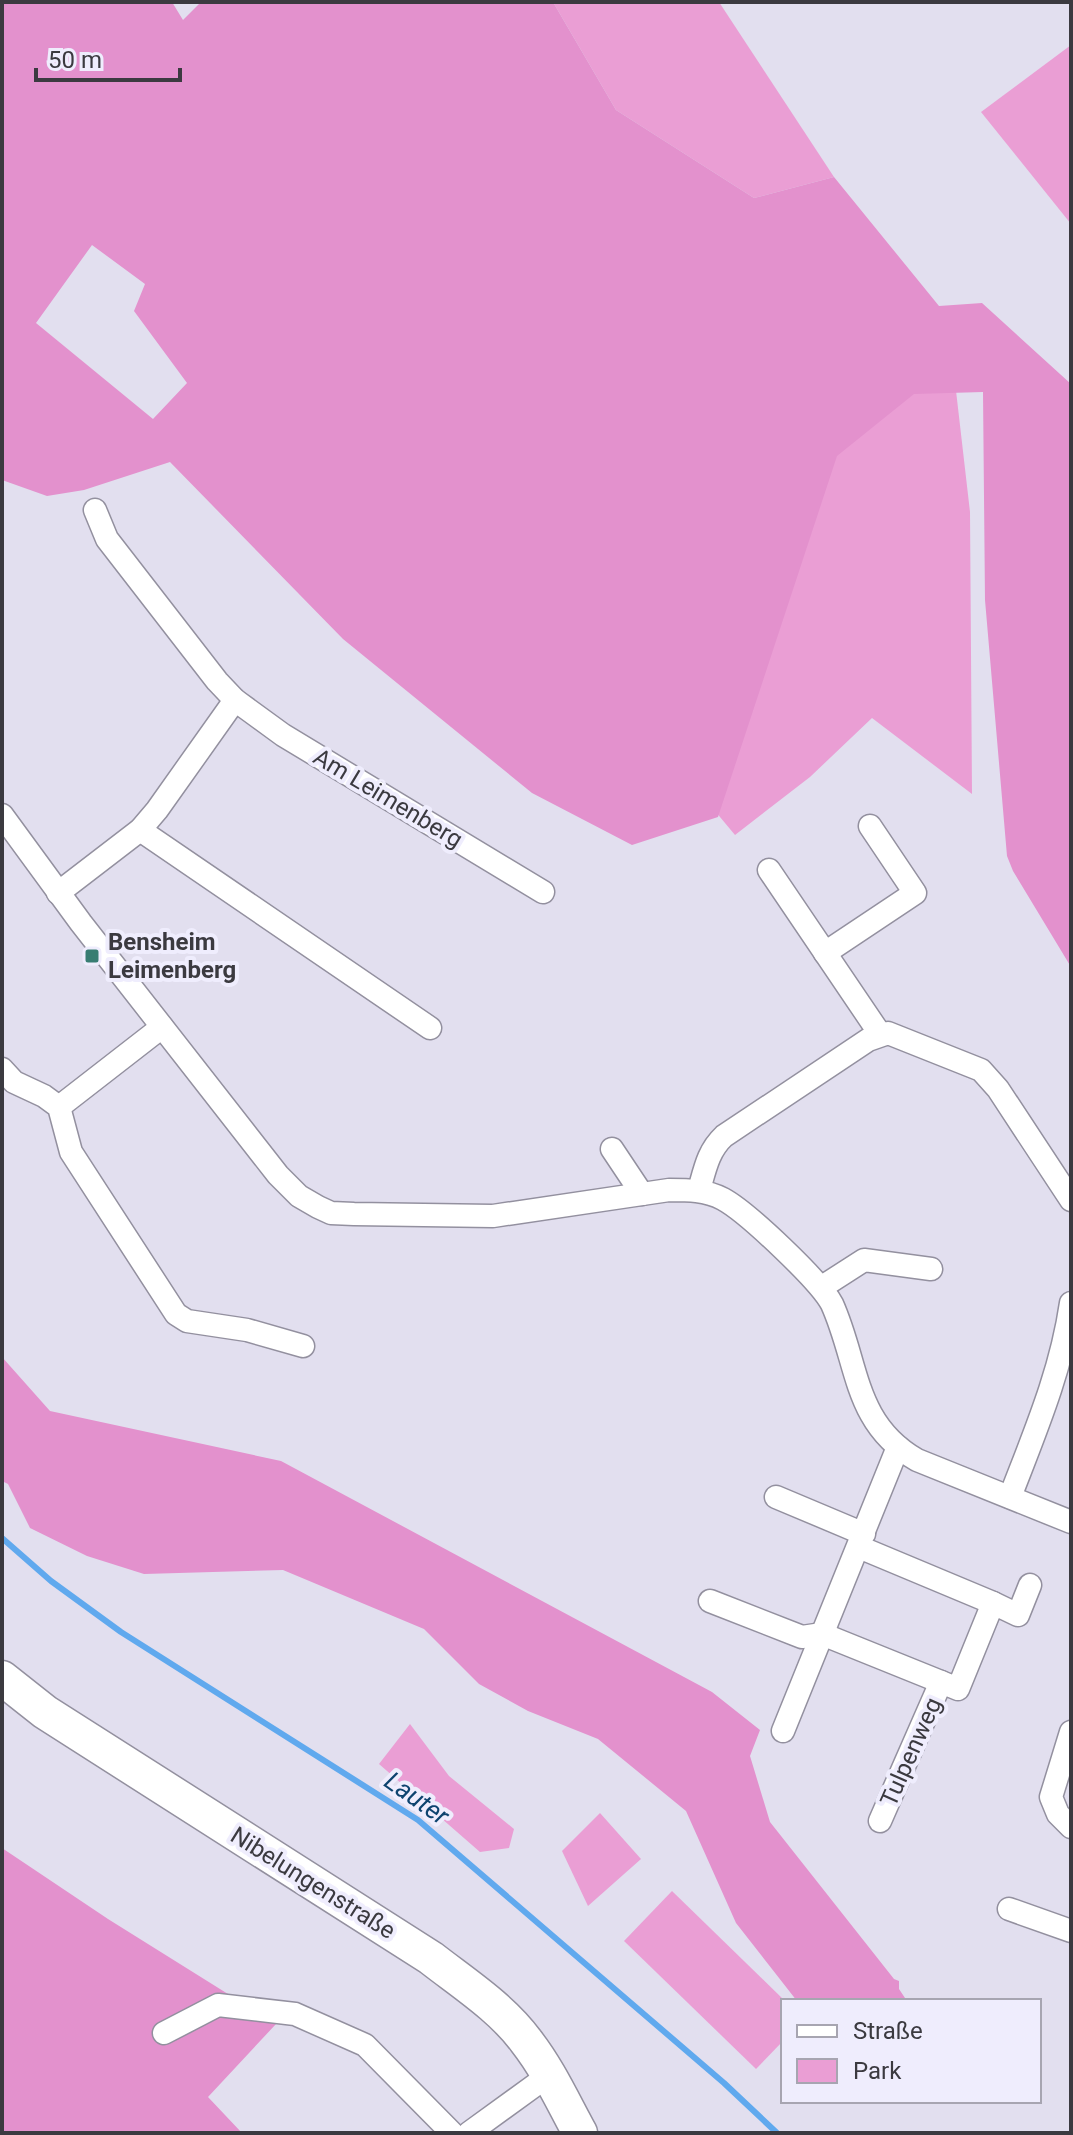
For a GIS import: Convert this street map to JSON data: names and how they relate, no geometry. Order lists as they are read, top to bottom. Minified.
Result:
{"streets":{"main road":["Nibelungenstraße"],"street":["Am Leimenberg","Tulpenweg"]},"water":["Lauter"],"places":{"transit":["Bensheim Leimenberg"]},"legend":["Straße","Park"],"scale_bar":"50 m"}
